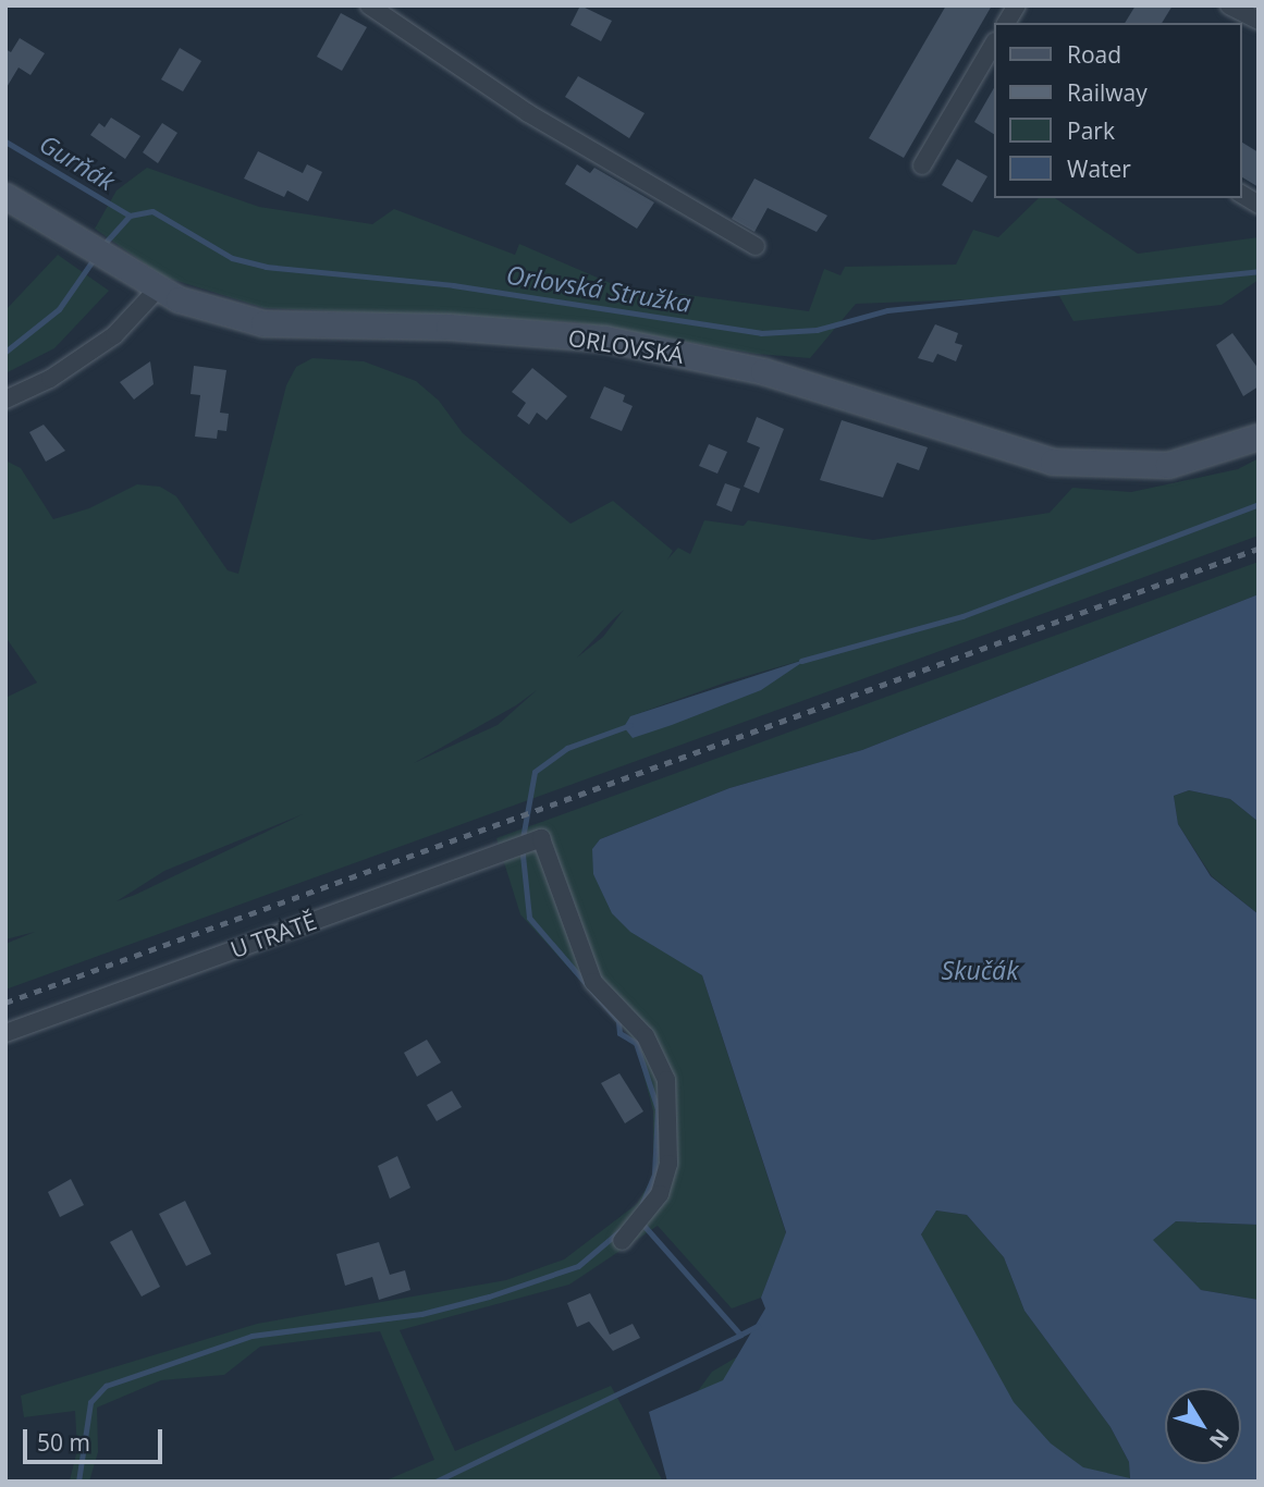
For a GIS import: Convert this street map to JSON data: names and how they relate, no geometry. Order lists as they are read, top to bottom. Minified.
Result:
{"streets":{"main road":["ORLOVSKÁ"],"street":["U TRATĚ"]},"water":["Gurňák","Orlovská Stružka","Skučák"],"legend":["Road","Railway","Park","Water"],"scale_bar":"50 m","north":"bottom right"}
